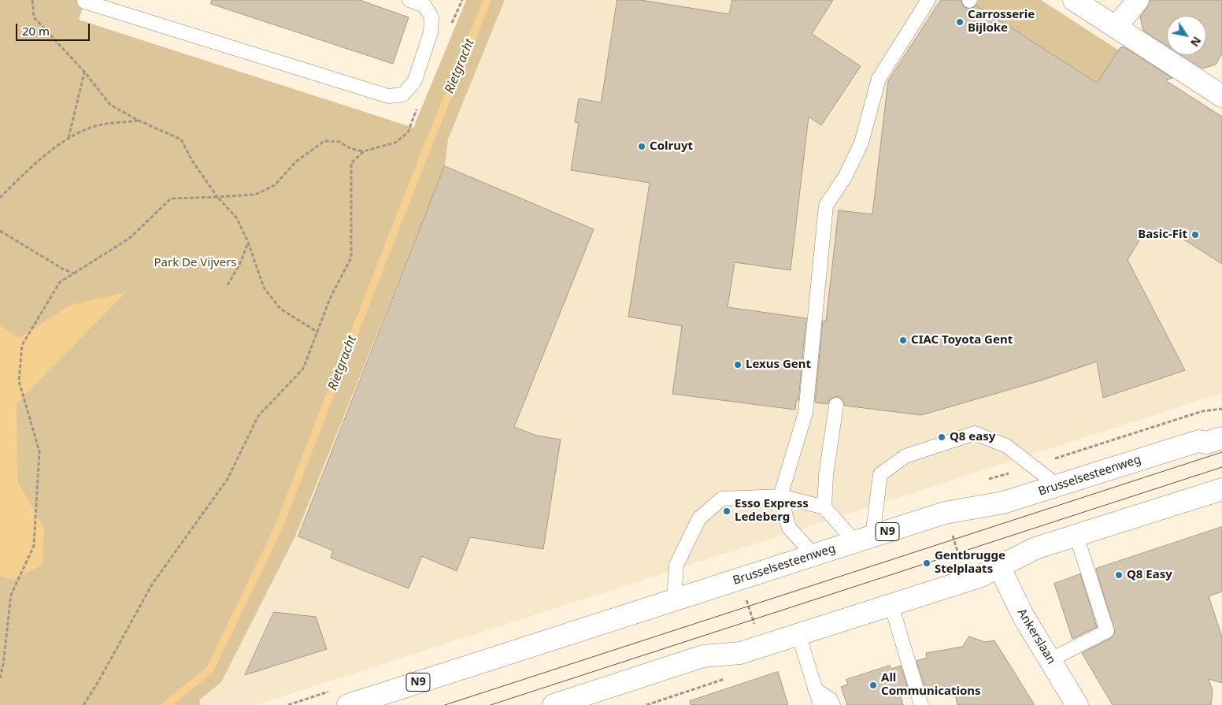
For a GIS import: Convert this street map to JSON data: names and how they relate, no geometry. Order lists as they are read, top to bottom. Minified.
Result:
{"streets":{"main road":["Brusselsesteenweg","N9","Ankerslaan"]},"water":["Rietgracht"],"parks":["Park De Vijvers"],"places":["Carrosserie Bijloke","Colruyt","Basic-Fit","CIAC Toyota Gent","Lexus Gent","Q8 easy","Esso Express Ledeberg","Gentbrugge Stelplaats","Q8 Easy","All Communications"],"scale_bar":"20 m","north":"bottom right"}
